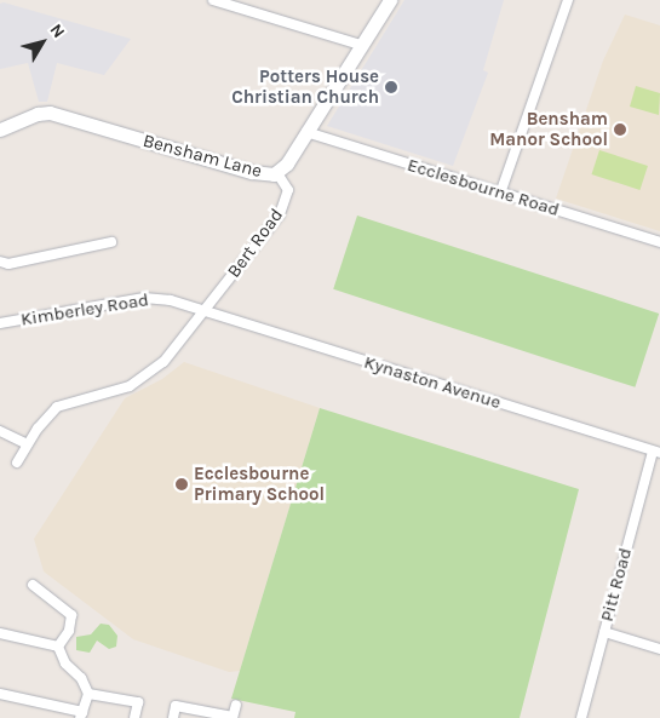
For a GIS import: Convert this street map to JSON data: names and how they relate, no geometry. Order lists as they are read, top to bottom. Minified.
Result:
{"streets":{"street":["Bensham Lane","Ecclesbourne Road","Bert Road","Kimberley Road","Kynaston Avenue","Pitt Road"]},"crossings":[["Bensham Lane","Ecclesbourne Road"],["Bensham Lane","Bert Road"],["Bert Road","Kimberley Road"],["Bert Road","Kynaston Avenue"],["Kimberley Road","Kynaston Avenue"],["Kynaston Avenue","Pitt Road"]],"places":["Potters House Christian Church","Bensham Manor School","Ecclesbourne Primary School"],"north":"top right"}
